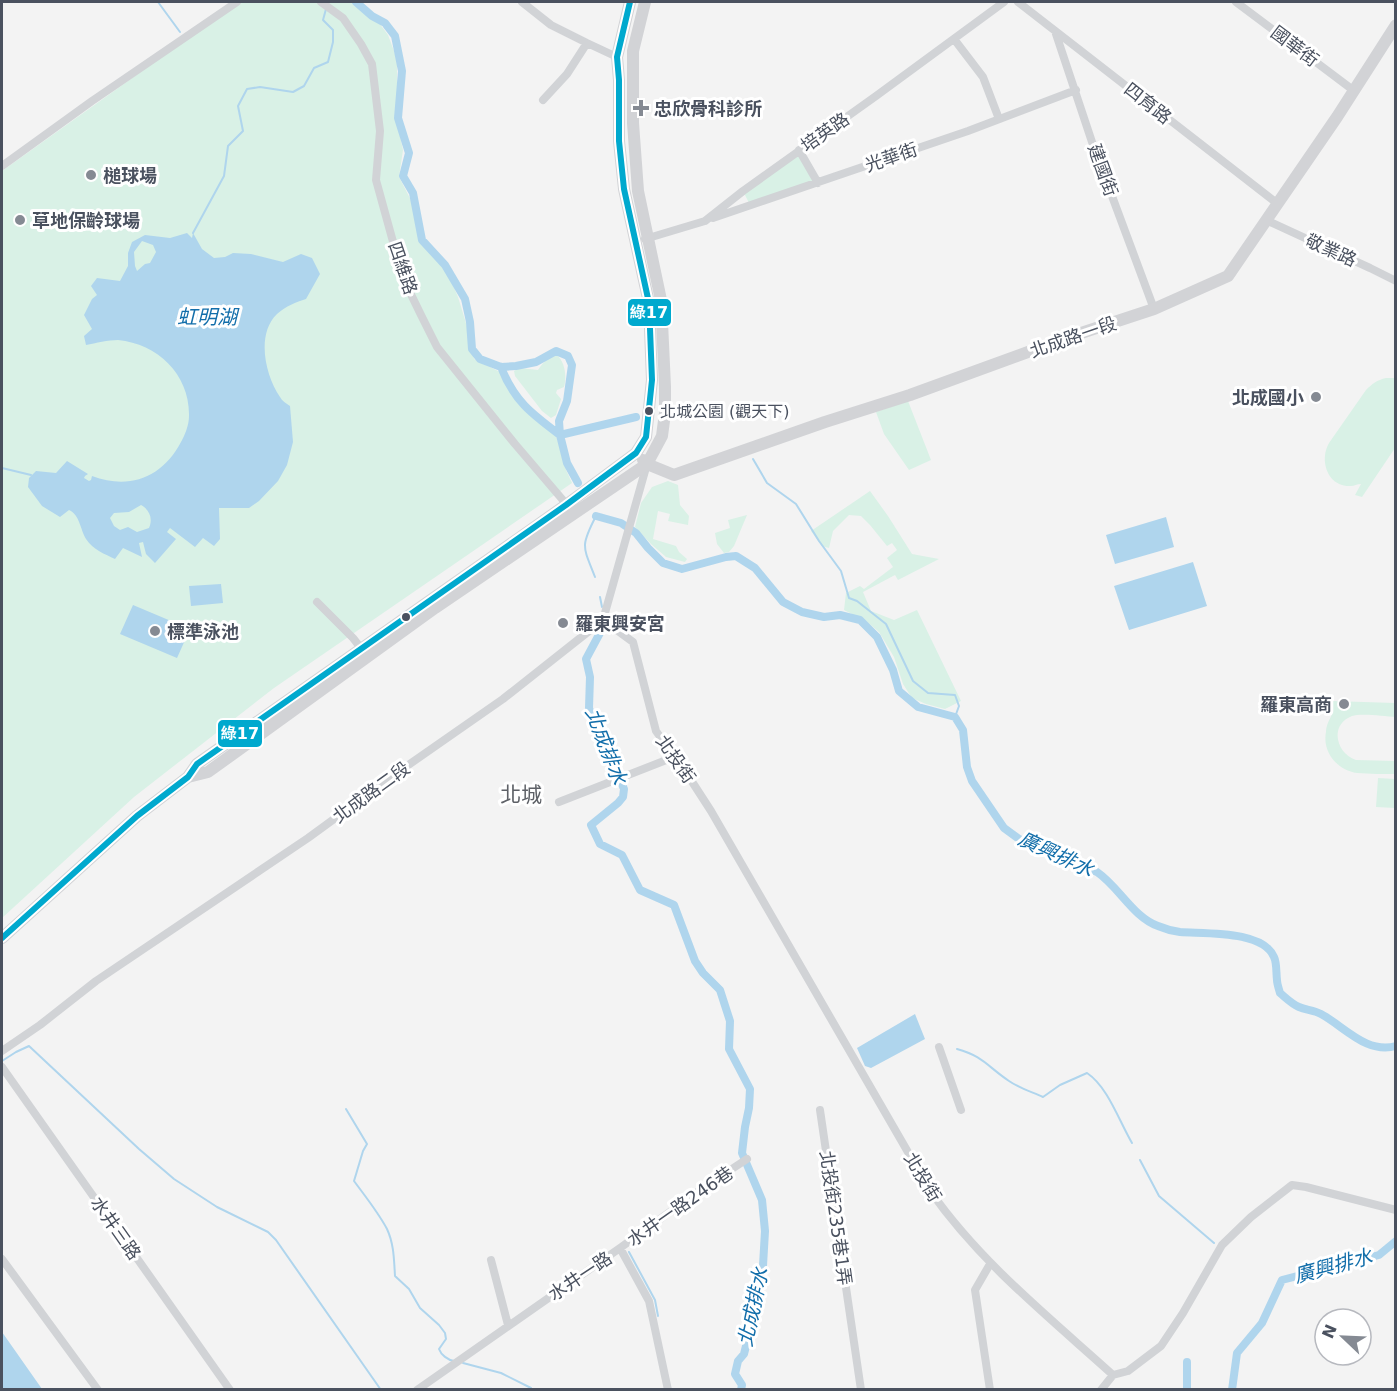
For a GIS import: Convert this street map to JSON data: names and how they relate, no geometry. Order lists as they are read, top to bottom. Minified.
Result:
{"streets":{"street":["國華街","四育路","培英路","光華街","建國街","敬業路","四維路","北成路一段","北投街","北成路二段","水井一路246巷","北投街235巷1弄","水井三路","水井一路"]},"crossings":[["國華街","北成路一段"],["四育路","建國街"],["四育路","北成路一段"],["培英路","光華街"],["光華街","建國街"],["建國街","北成路一段"],["敬業路","北成路一段"],["北投街","北成路二段"],["水井一路246巷","水井一路"]],"districts":["北城"],"water":["虹明湖","北成排水","廣興排水"],"places":{"health":["忠欣骨科診所"],"other":["槌球場","草地保齡球場","北成國小","北城公園 (觀天下)","羅東興安宮","標準泳池","羅東高商"]},"lines":["transit line 綠17"],"north":"top left"}
